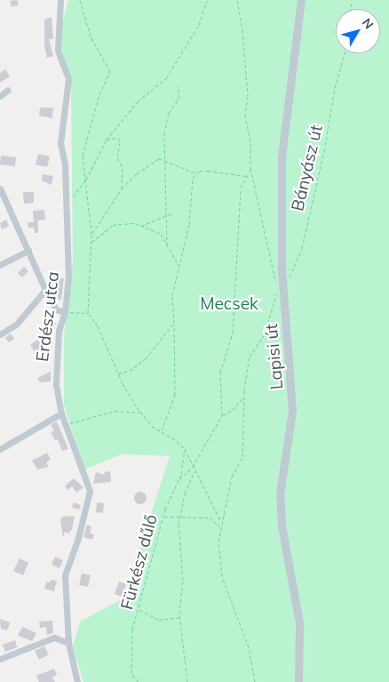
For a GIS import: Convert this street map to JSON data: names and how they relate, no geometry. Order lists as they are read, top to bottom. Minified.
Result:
{"streets":{"street":["Erdész utca","Lapisi út"],"path":["Bányász út","Fürkész dűlő"]},"crossings":[["Bányász út","Lapisi út"]],"parks":["Mecsek"],"north":"top right"}
